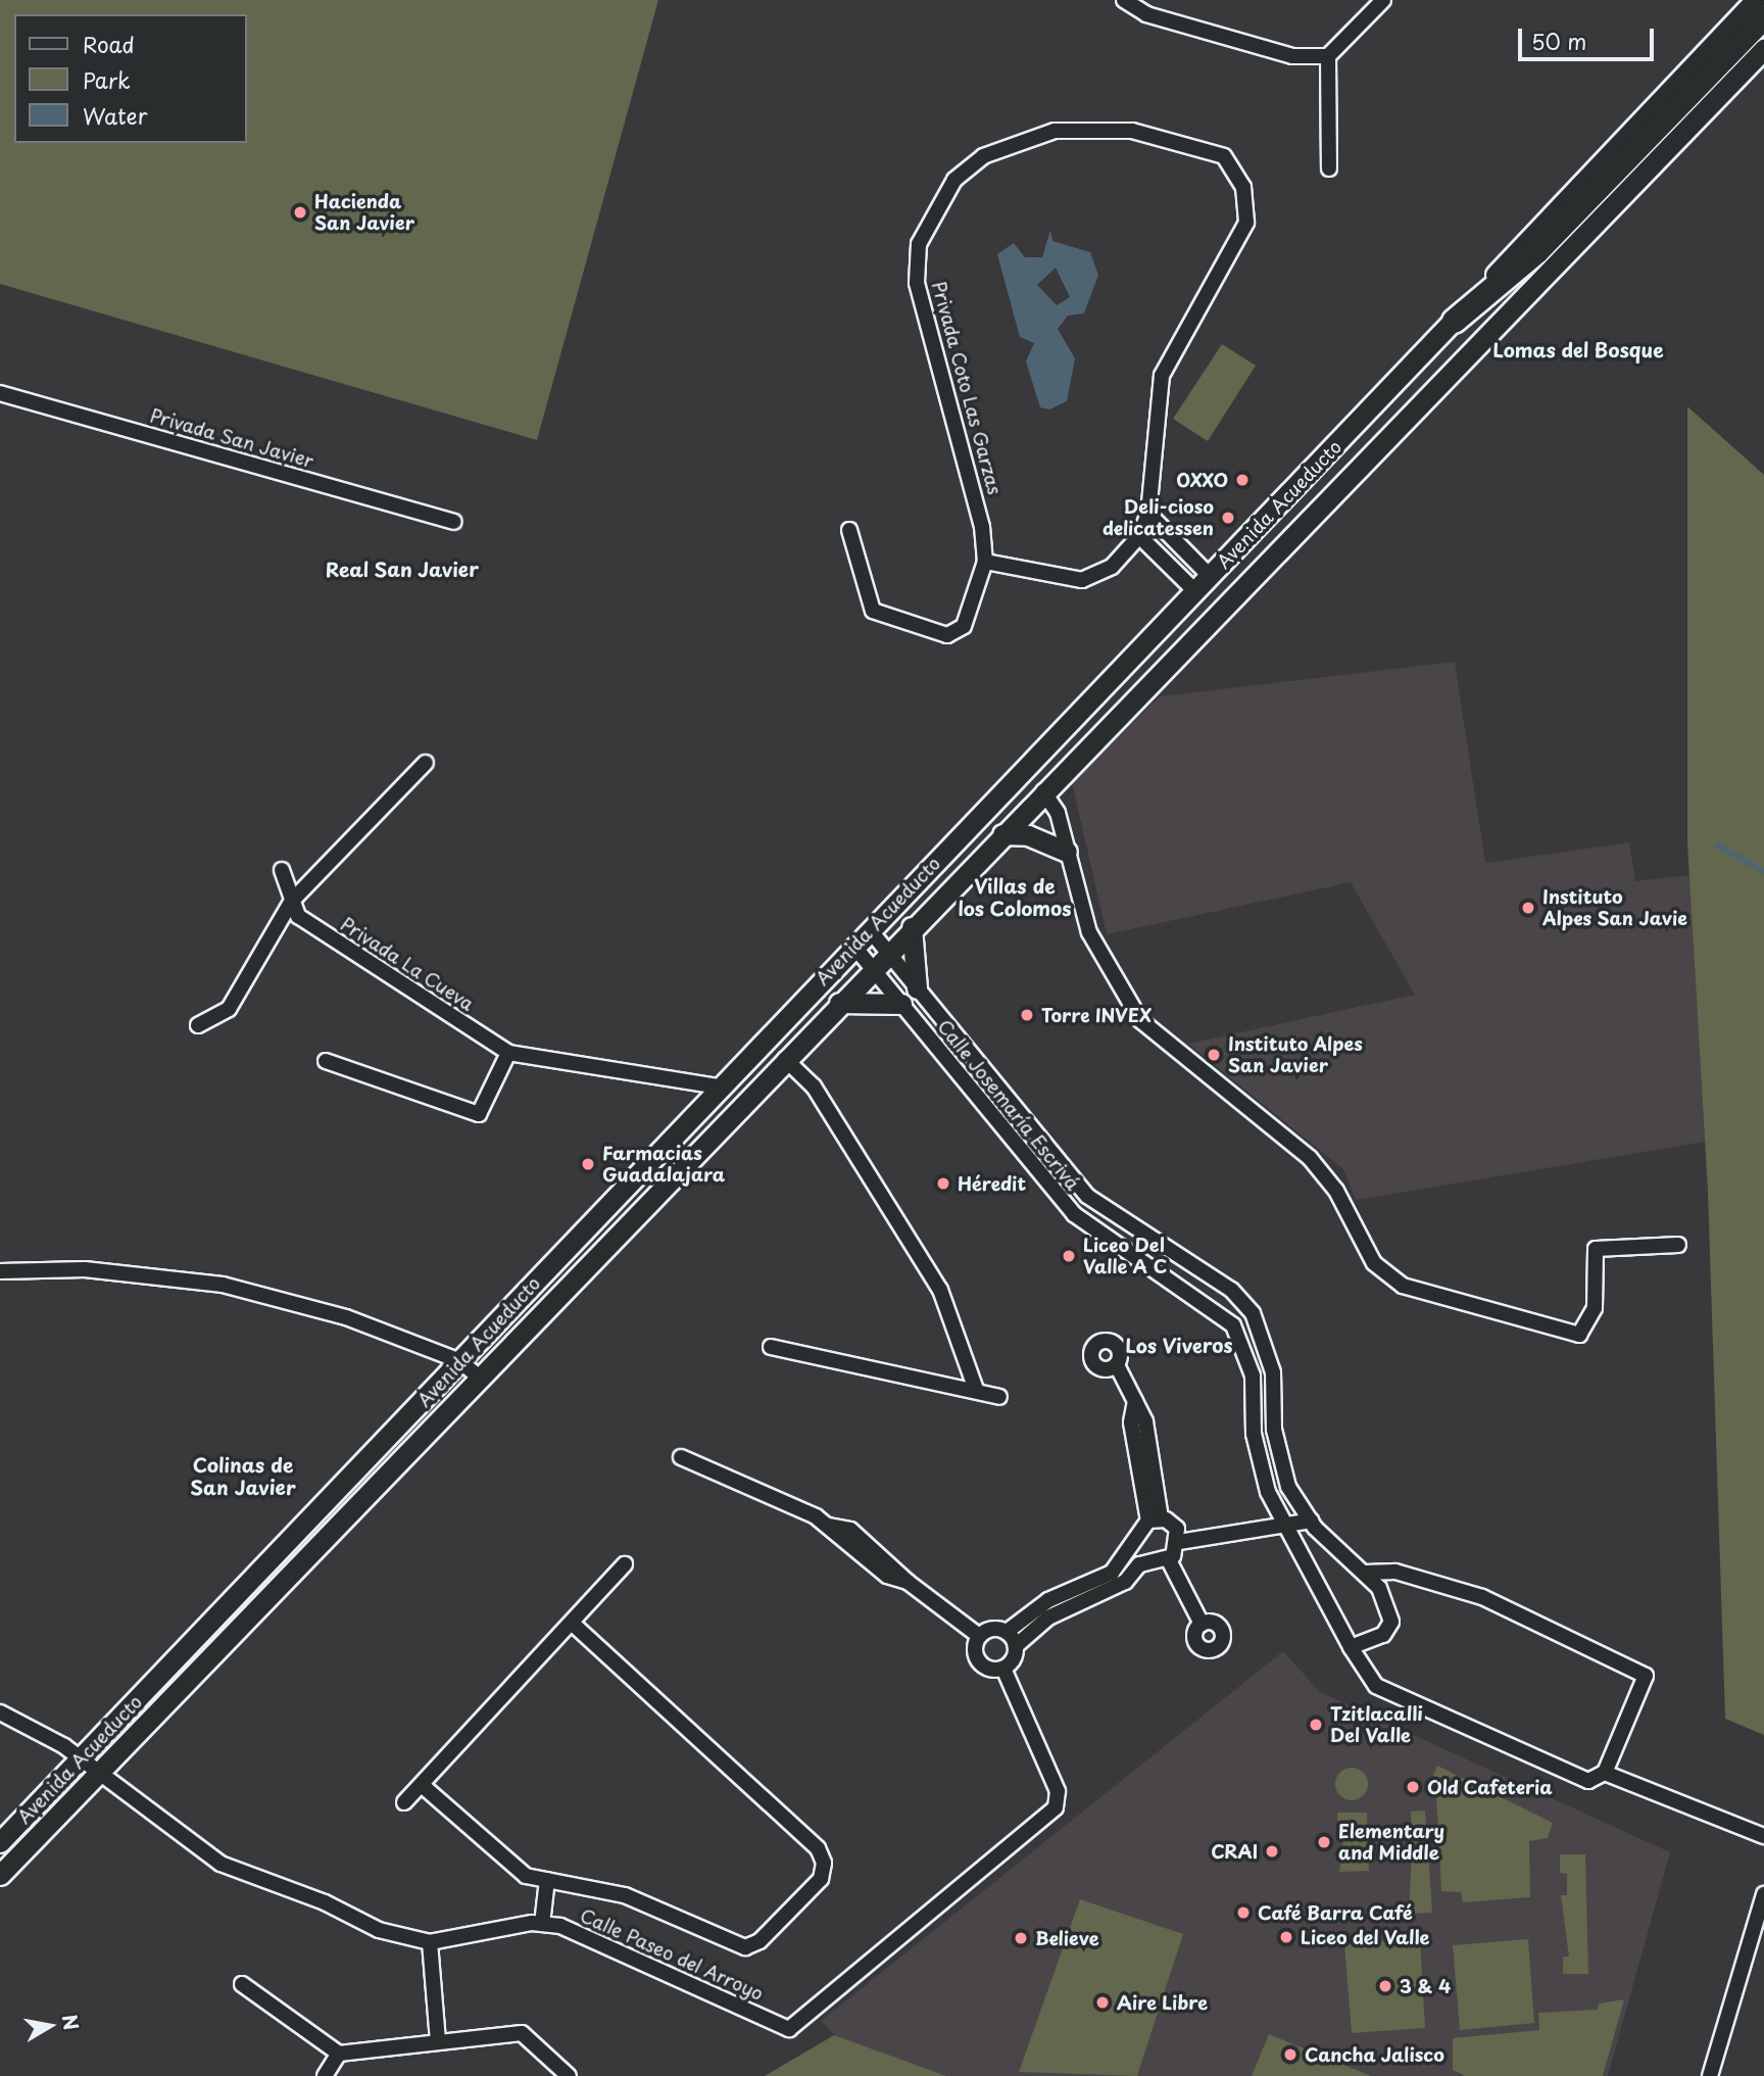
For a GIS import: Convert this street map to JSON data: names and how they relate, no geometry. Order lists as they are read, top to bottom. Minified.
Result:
{"streets":{"main road":["Avenida Acueducto"],"street":["Privada Coto Las Garzas","Privada San Javier","Privada La Cueva","Calle Josemaría Escrivá","Calle Paseo del Arroyo"]},"crossings":[["Avenida Acueducto","Privada La Cueva"],["Avenida Acueducto","Calle Josemaría Escrivá"],["Avenida Acueducto","Calle Paseo del Arroyo"]],"districts":["Lomas del Bosque","Real San Javier","Villas de los Colomos","Los Viveros","Colinas de San Javier"],"places":["Hacienda San Javier","OXXO","Deli-cioso delicatessen","Instituto Alpes San Javie","Torre INVEX","Instituto Alpes San Javier","Farmacias Guadalajara","Héredit","Liceo Del Valle A C","Tzitlacalli Del Valle","Old Cafeteria","Elementary and Middle","CRAI","Café Barra Café","Liceo del Valle","Believe","3 & 4","Aire Libre","Cancha Jalisco"],"legend":["Road","Park","Water"],"scale_bar":"50 m","north":"right"}
